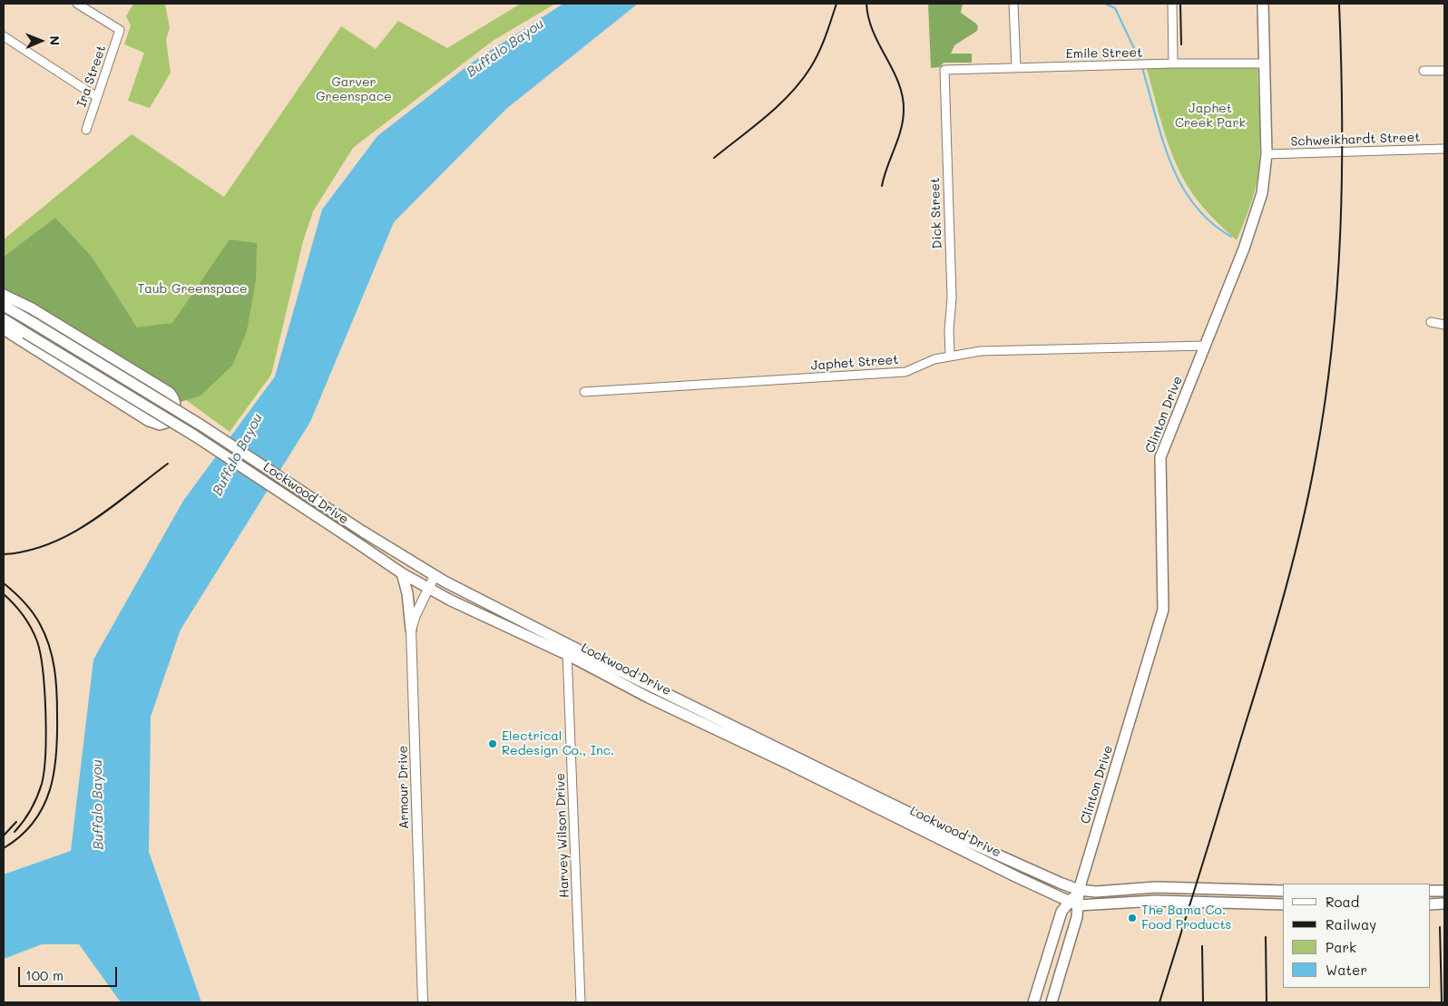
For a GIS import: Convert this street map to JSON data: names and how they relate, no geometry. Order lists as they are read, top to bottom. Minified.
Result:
{"streets":{"main road":["Clinton Drive","Lockwood Drive"],"street":["Emile Street","Ira Street","Schweikhardt Street","Dick Street","Japhet Street","Armour Drive","Harvey Wilson Drive"]},"crossings":[["Emile Street","Dick Street"],["Emile Street","Clinton Drive"],["Schweikhardt Street","Clinton Drive"],["Dick Street","Japhet Street"],["Japhet Street","Clinton Drive"],["Clinton Drive","Lockwood Drive"],["Lockwood Drive","Armour Drive"],["Lockwood Drive","Harvey Wilson Drive"]],"water":["Buffalo Bayou"],"parks":["Garver Greenspace","Japhet Creek Park","Taub Greenspace"],"places":["Electrical Redesign Co., Inc.","The Bama Co. Food Products"],"legend":["Road","Railway","Park","Water"],"scale_bar":"100 m","north":"right"}
